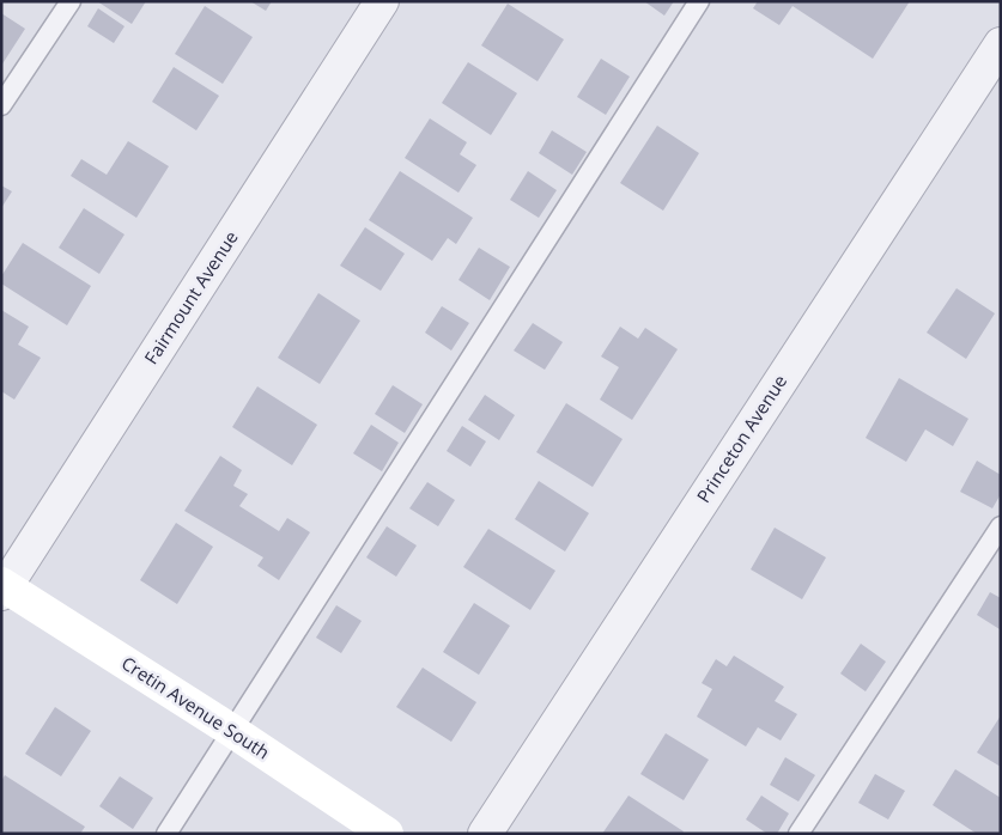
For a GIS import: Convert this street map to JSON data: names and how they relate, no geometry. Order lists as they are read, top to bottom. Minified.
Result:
{"streets":{"main road":["Cretin Avenue South"],"street":["Fairmount Avenue","Princeton Avenue"]},"crossings":[["Fairmount Avenue","Cretin Avenue South"]]}
